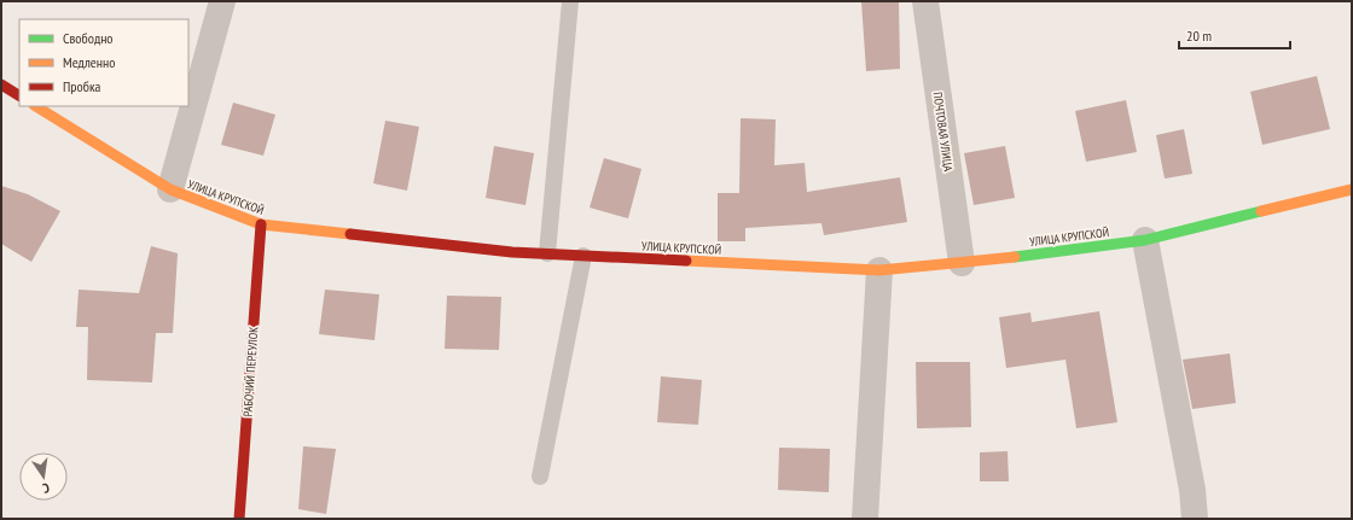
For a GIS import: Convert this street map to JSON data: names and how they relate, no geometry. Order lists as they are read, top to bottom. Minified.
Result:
{"streets":{"street":["ПОЧТОВАЯ УЛИЦА","УЛИЦА КРУПСКОЙ","РАБОЧИЙ ПЕРЕУЛОК"]},"crossings":[["ПОЧТОВАЯ УЛИЦА","УЛИЦА КРУПСКОЙ"],["УЛИЦА КРУПСКОЙ","РАБОЧИЙ ПЕРЕУЛОК"]],"legend":["Свободно","Медленно","Пробка"],"scale_bar":"20 m","north":"bottom"}
